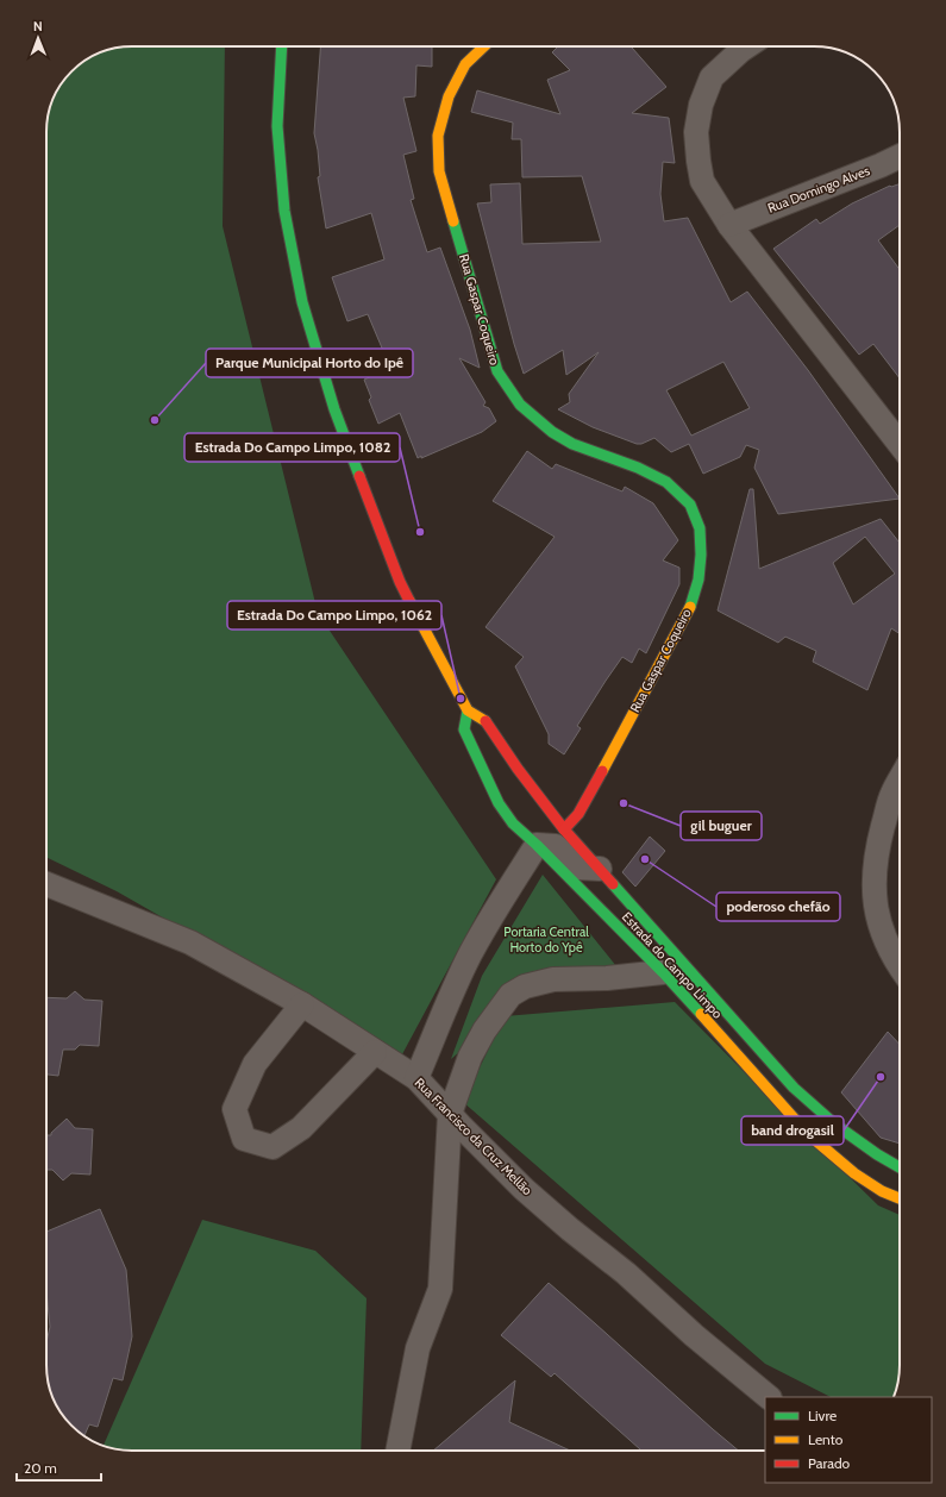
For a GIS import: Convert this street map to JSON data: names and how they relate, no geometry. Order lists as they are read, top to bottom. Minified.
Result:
{"streets":{"main road":["Rua Gaspar Coqueiro","Estrada do Campo Limpo"],"street":["Rua Domingo Alves","Rua Francisco da Cruz Mellão"]},"crossings":[["Rua Gaspar Coqueiro","Estrada do Campo Limpo"]],"parks":["Portaria Central Horto do Ypê"],"places":["Parque Municipal Horto do Ipê","Estrada Do Campo Limpo, 1082","Estrada Do Campo Limpo, 1062","gil buguer","poderoso chefão","band drogasil"],"legend":["Livre","Lento","Parado"],"scale_bar":"20 m","north":"top"}
